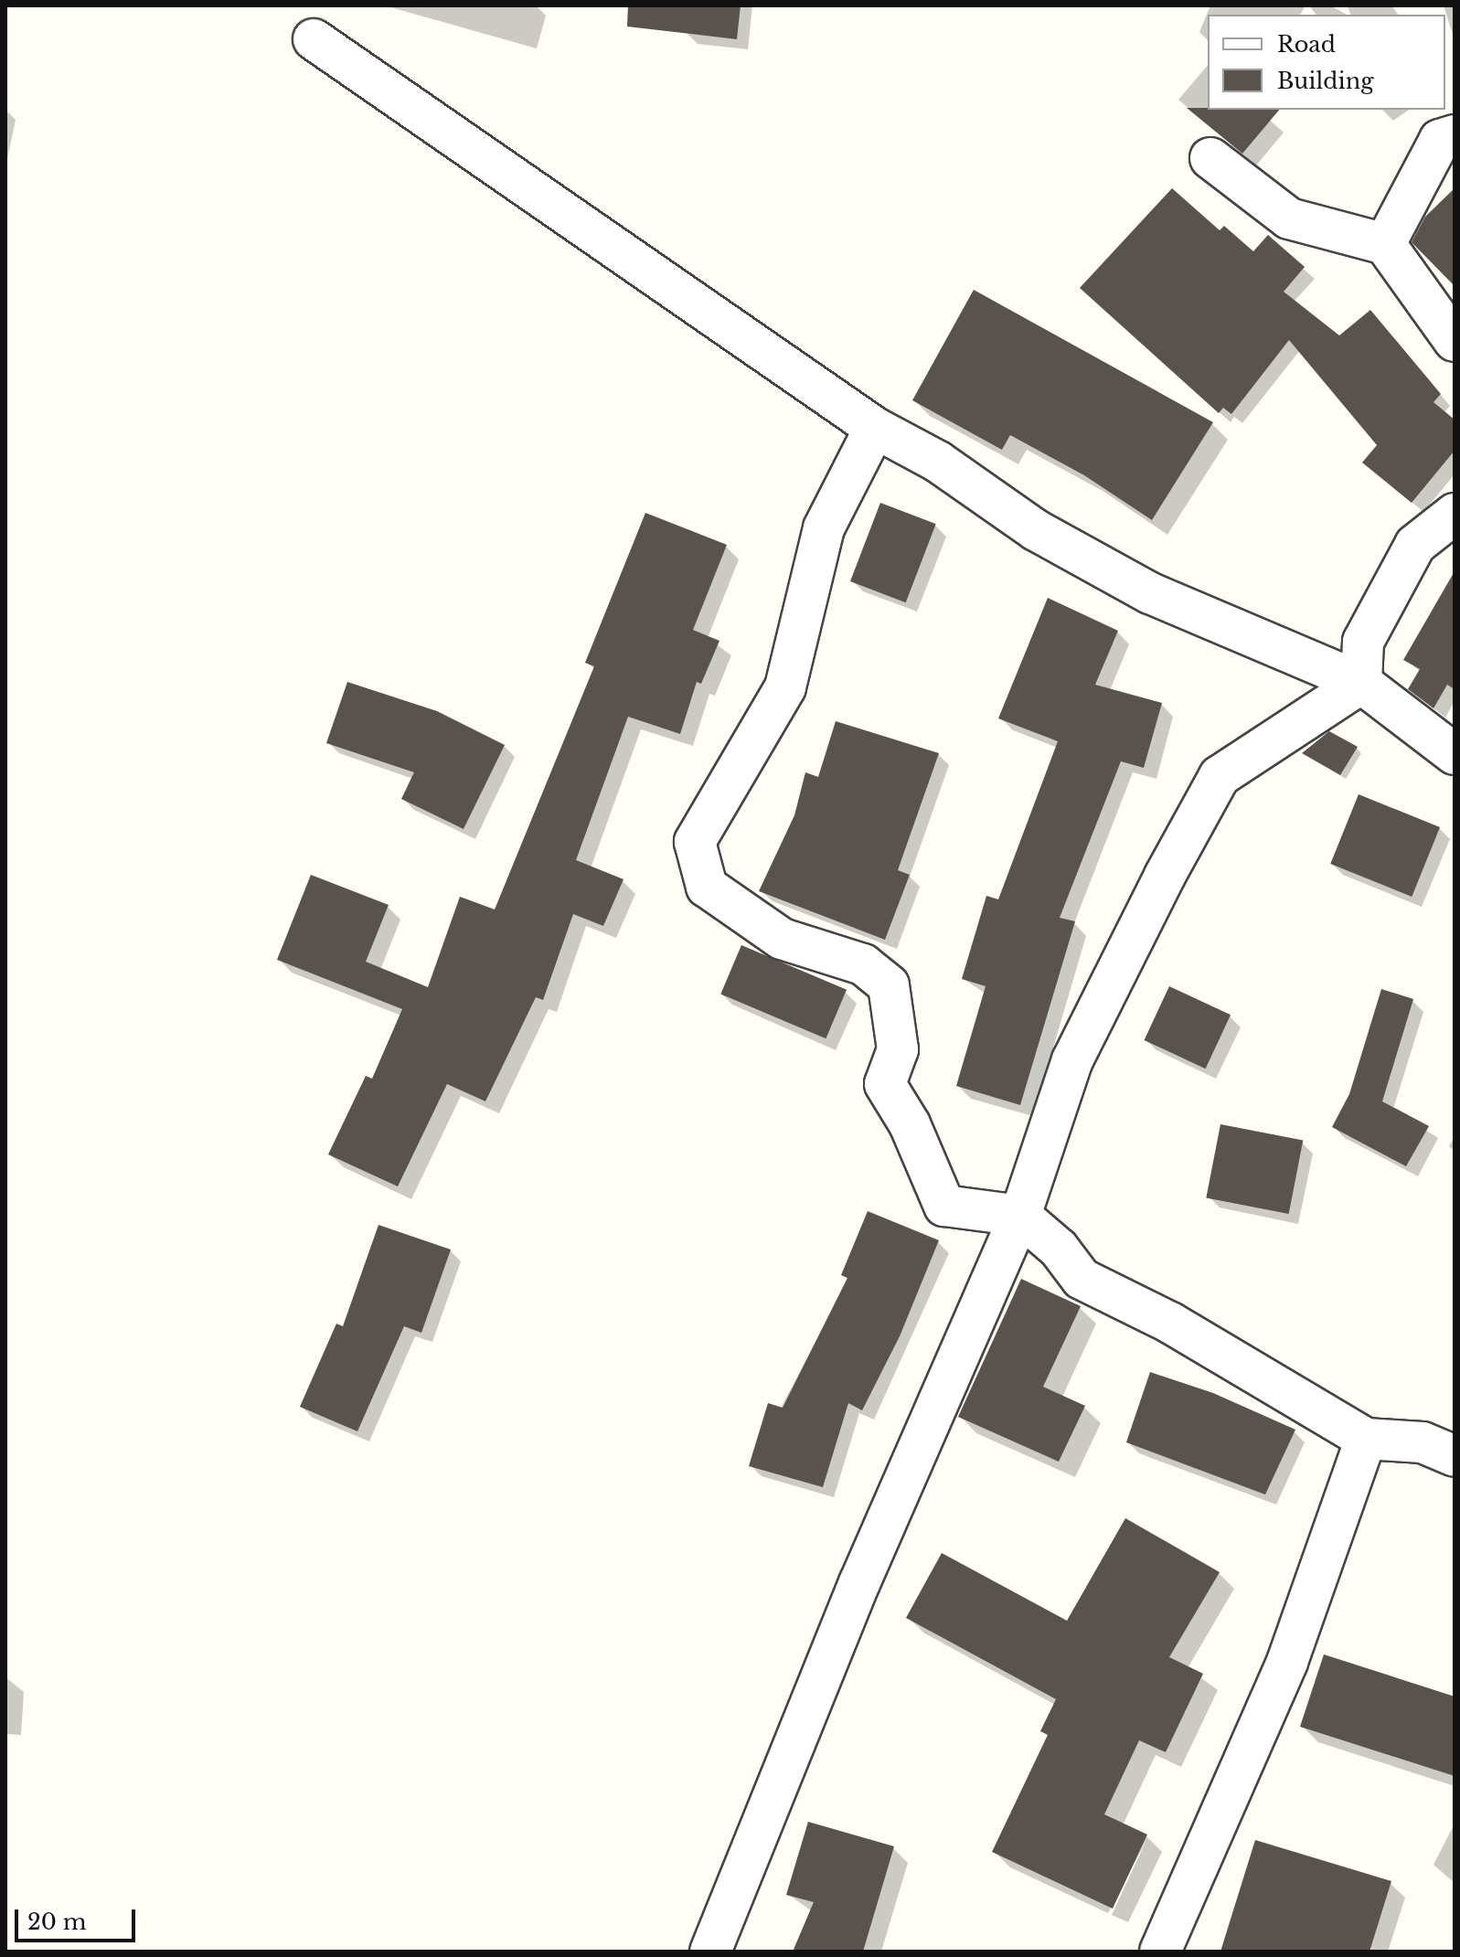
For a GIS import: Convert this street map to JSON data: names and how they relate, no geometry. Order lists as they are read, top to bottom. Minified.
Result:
{"legend":["Road","Building"],"scale_bar":"20 m"}
